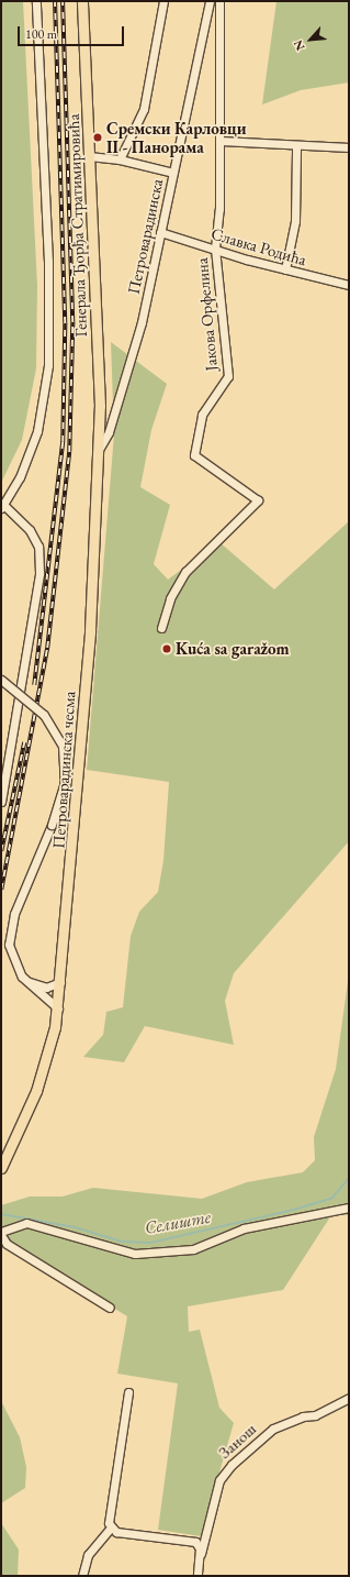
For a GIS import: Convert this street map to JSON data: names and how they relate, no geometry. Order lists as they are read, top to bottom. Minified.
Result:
{"streets":{"main road":["Генерала Ђорђа Стратимировића","Петроварадинска чесма"],"street":["Петроварадинска","Славка Родића","Јакова Орфелина","Занош"]},"crossings":[["Генерала Ђорђа Стратимировића","Петроварадинска"],["Генерала Ђорђа Стратимировића","Петроварадинска чесма"],["Петроварадинска","Славка Родића"],["Петроварадинска","Петроварадинска чесма"],["Славка Родића","Јакова Орфелина"]],"water":["Селиште"],"places":["Сремски Карловци II - Панорама","Kuća sa garažom"],"scale_bar":"100 m","north":"bottom left"}
